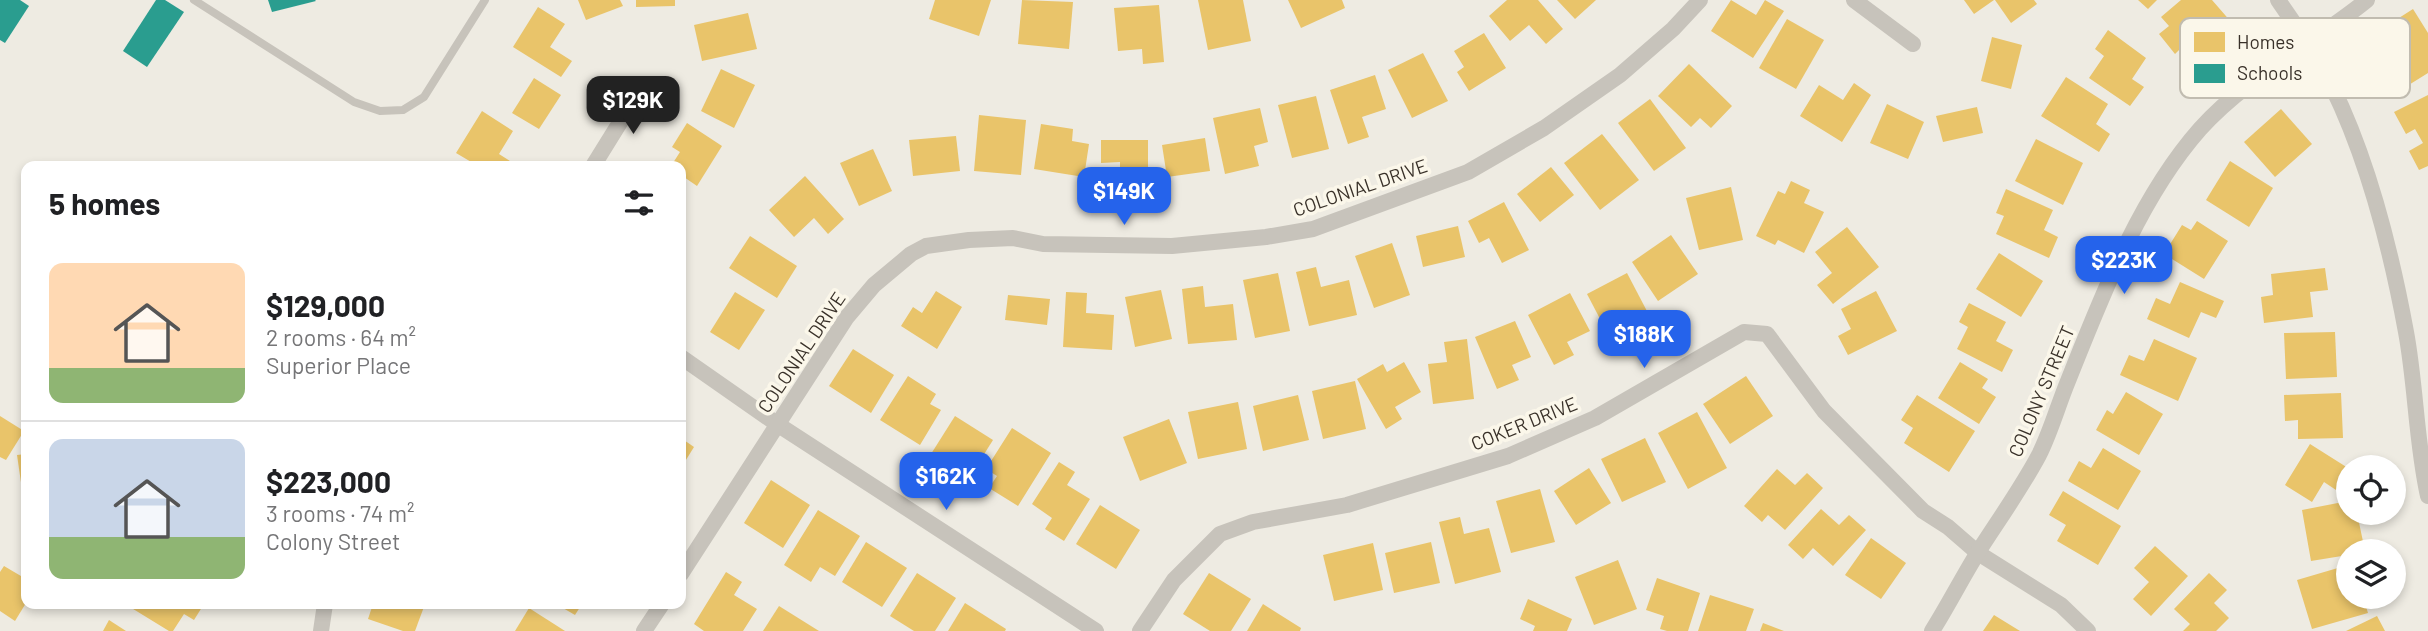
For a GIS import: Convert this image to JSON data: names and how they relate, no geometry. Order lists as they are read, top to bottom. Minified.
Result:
{"streets":{"street":["COLONIAL DRIVE","COLONY STREET","COKER DRIVE"]},"crossings":[["COLONY STREET","COKER DRIVE"]],"legend":["Homes","Schools"],"page":{"price":["$129K","$149K","$223K","$188K","$162K"],"heading":"5 homes","list":[{"name":"$129,000","note":"2 rooms · 64 m² · Superior Place"},{"name":"$223,000","note":"3 rooms · 74 m² · Colony Street"}]}}
